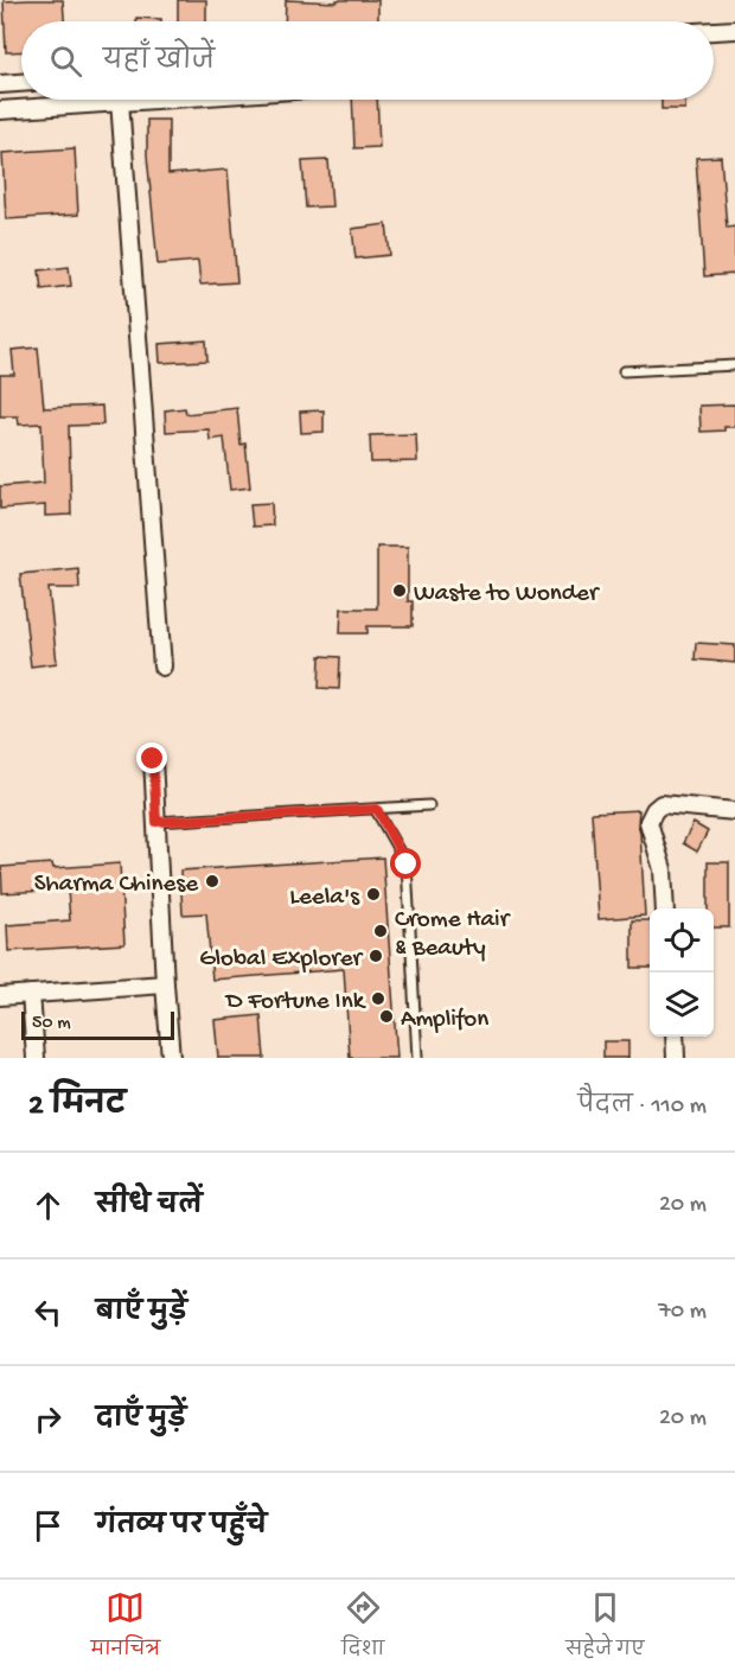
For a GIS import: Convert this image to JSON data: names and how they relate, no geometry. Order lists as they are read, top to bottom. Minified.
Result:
{"places":["Waste to Wonder","Sharma Chinese","Leela's","Crome Hair & Beauty","Global Explorer","D Fortune Ink","Amplifon"],"scale_bar":"50 m","page":{"search":"यहाँ खोजें","scale":"50 m","heading":["2 मिनट","पैदल · 110 m"],"list":[["सीधे चलें","20 m"],["बाएँ मुड़ें","70 m"],["दाएँ मुड़ें","20 m"],"गंतव्य पर पहुँचे"],"nav":["मानचित्र","दिशा","सहेजे गए"]}}
